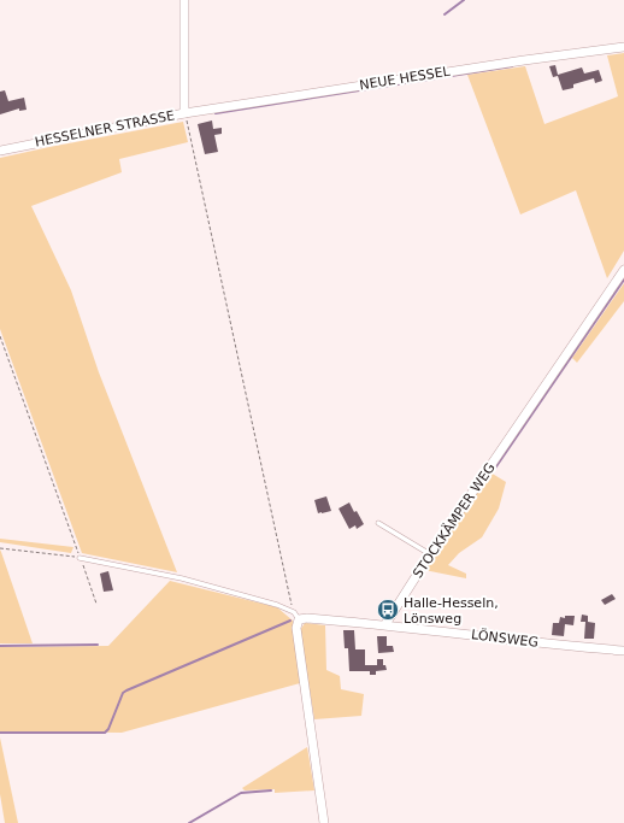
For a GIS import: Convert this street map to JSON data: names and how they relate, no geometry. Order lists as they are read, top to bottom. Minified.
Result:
{"streets":{"street":["NEUE HESSEL","HESSELNER STRASSE","STOCKKÄMPER WEG","LÖNSWEG"]},"crossings":[["NEUE HESSEL","HESSELNER STRASSE"],["STOCKKÄMPER WEG","LÖNSWEG"]],"places":{"bus stop":["Halle-Hesseln, Lönsweg"]}}
